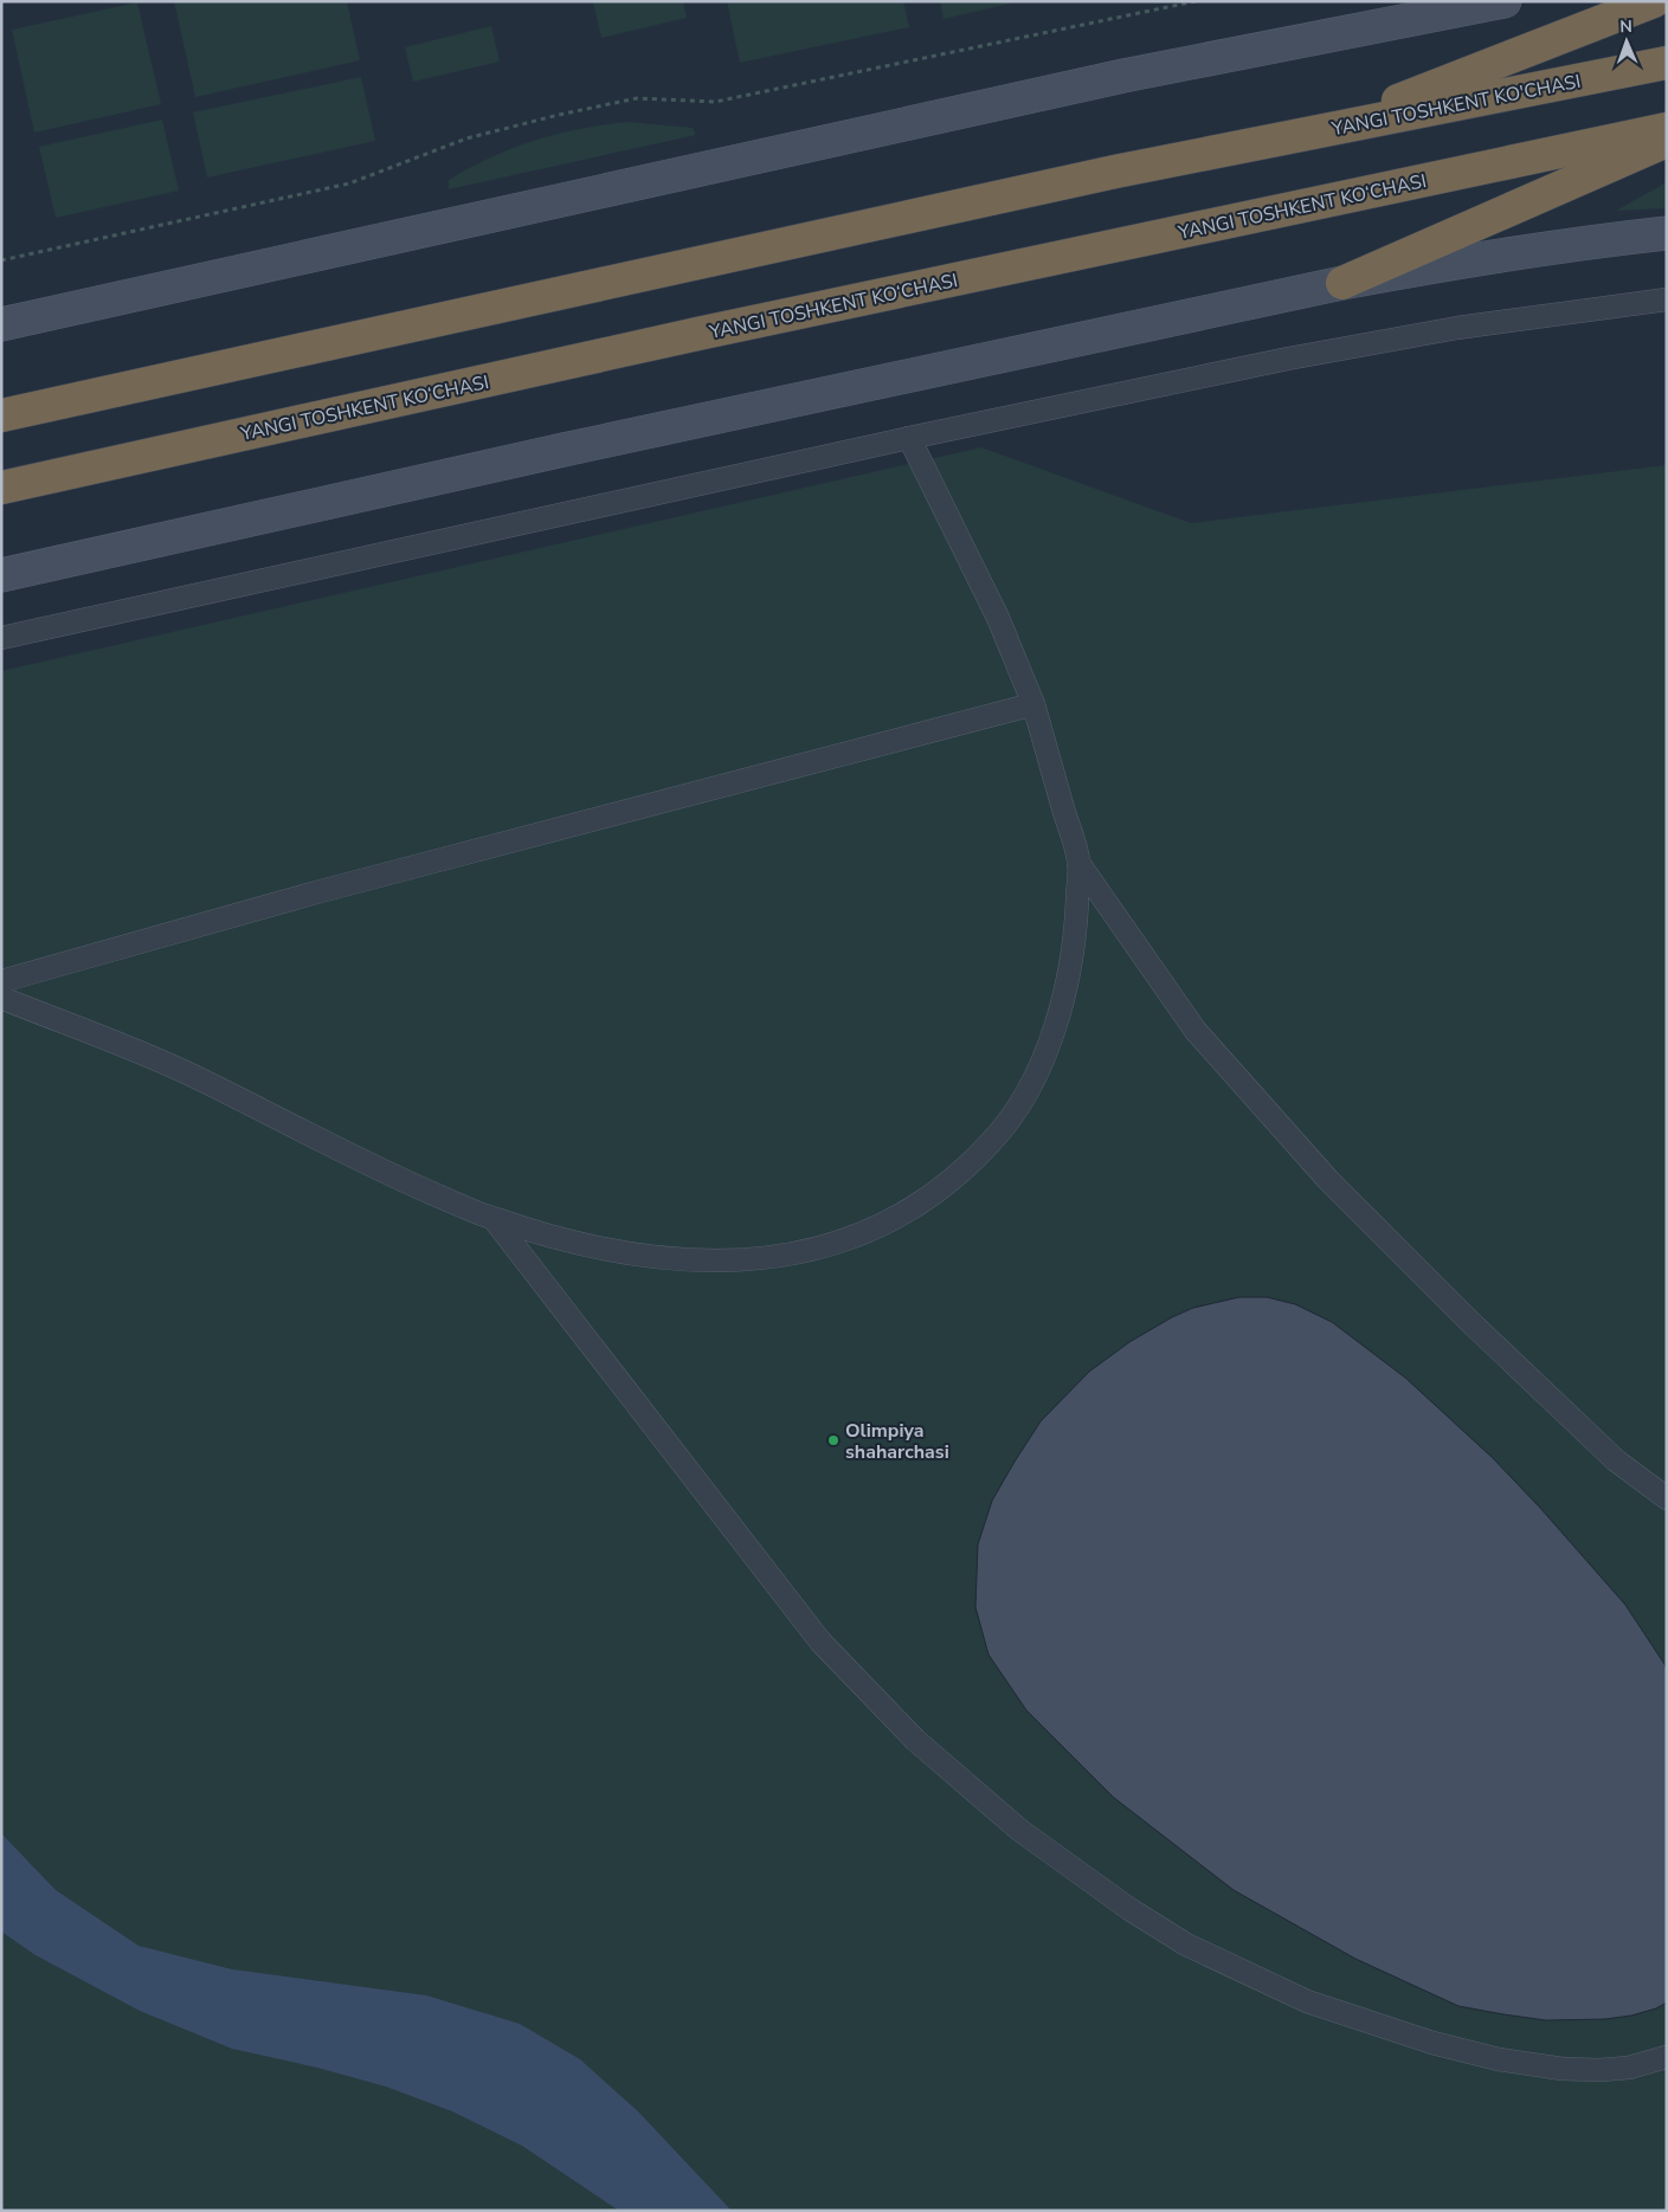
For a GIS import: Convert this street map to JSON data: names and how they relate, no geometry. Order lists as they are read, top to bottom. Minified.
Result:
{"streets":{"highway":["YANGI TOSHKENT KO'CHASI","YANGI TOSHKENT KO‘CHASI"]},"places":["Olimpiya shaharchasi"],"north":"top"}
